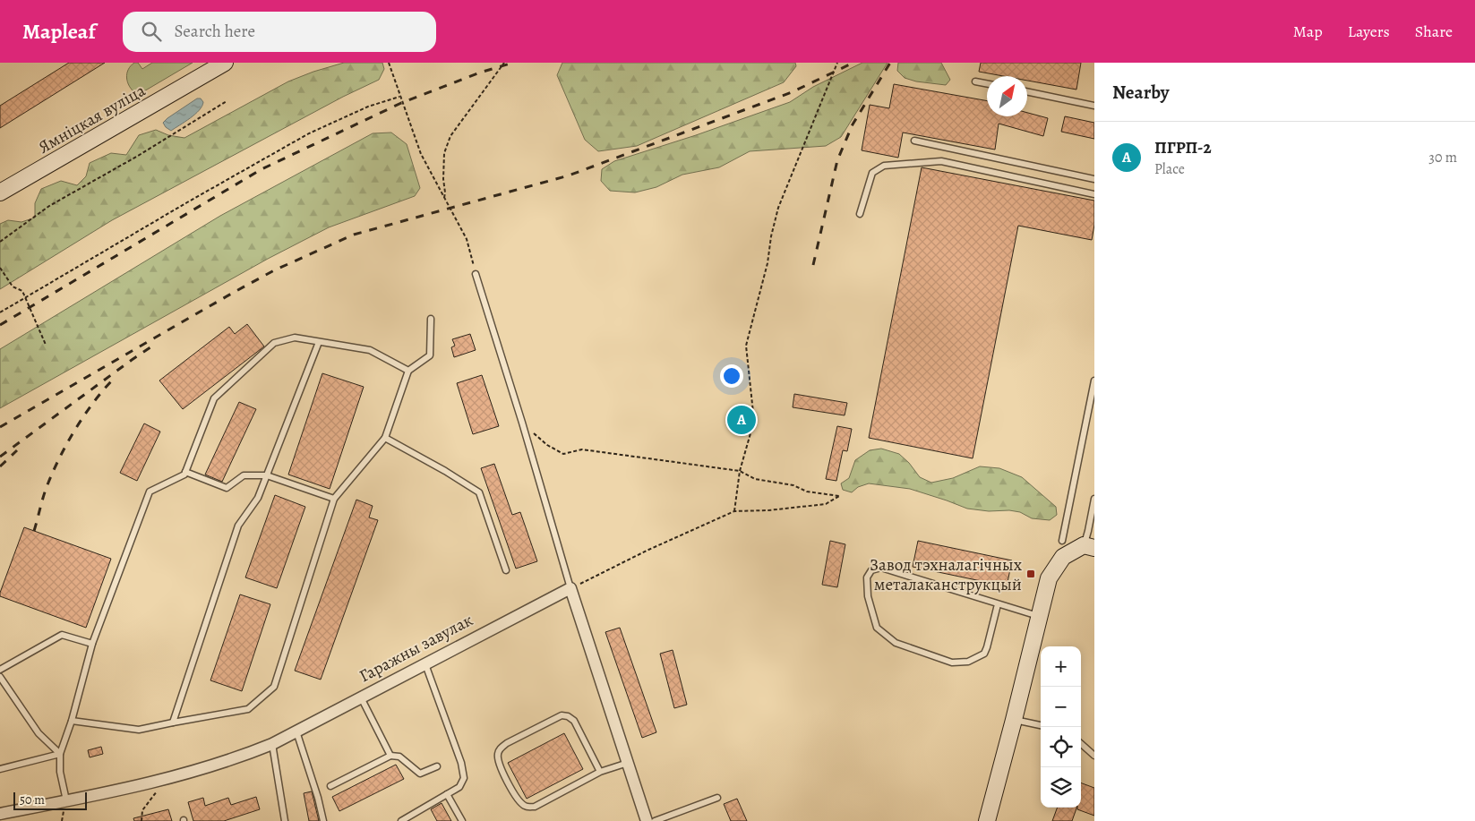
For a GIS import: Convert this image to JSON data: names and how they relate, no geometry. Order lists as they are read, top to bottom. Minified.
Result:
{"streets":{"street":["Ямніцкая вуліца","Гаражны завулак"]},"places":{"transit":["Завод тэхналагічных металаканструкцый"]},"scale_bar":"50 m","north":"top right","page":{"header":"Mapleaf","search":"Search here","nav":["Map","Layers","Share"],"heading":"Nearby","list":[{"mark":"A","name":"ПГРП-2","note":"Place","value":"30 m"}],"pins":"A","map_buttons":["+","−"],"scale":"50 m"}}
